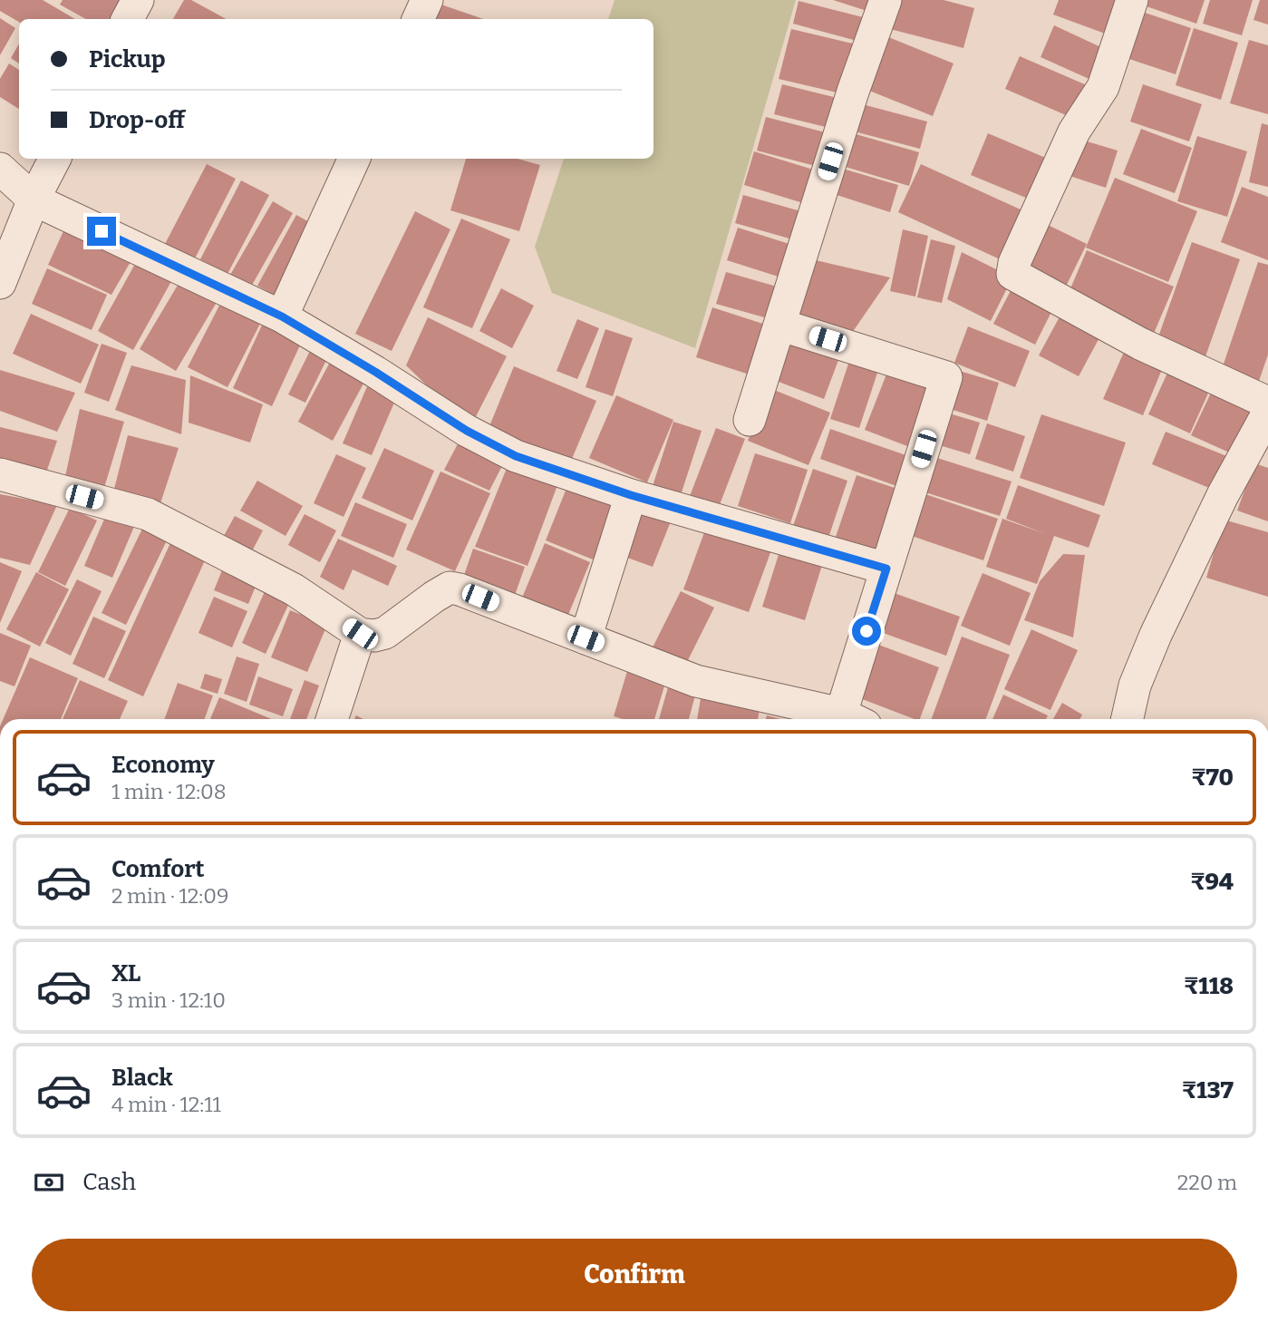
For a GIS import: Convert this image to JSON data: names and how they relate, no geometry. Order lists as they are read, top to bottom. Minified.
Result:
{"page":{"banner":["Pickup","Drop-off"],"list":[{"name":"Economy","note":"1 min · 12:08","value":"₹70"},{"name":"Comfort","note":"2 min · 12:09","value":"₹94"},{"name":"XL","note":"3 min · 12:10","value":"₹118"},{"name":"Black","note":"4 min · 12:11","value":"₹137"}],"pay":["Cash","220 m"],"buttons":"Confirm"}}
